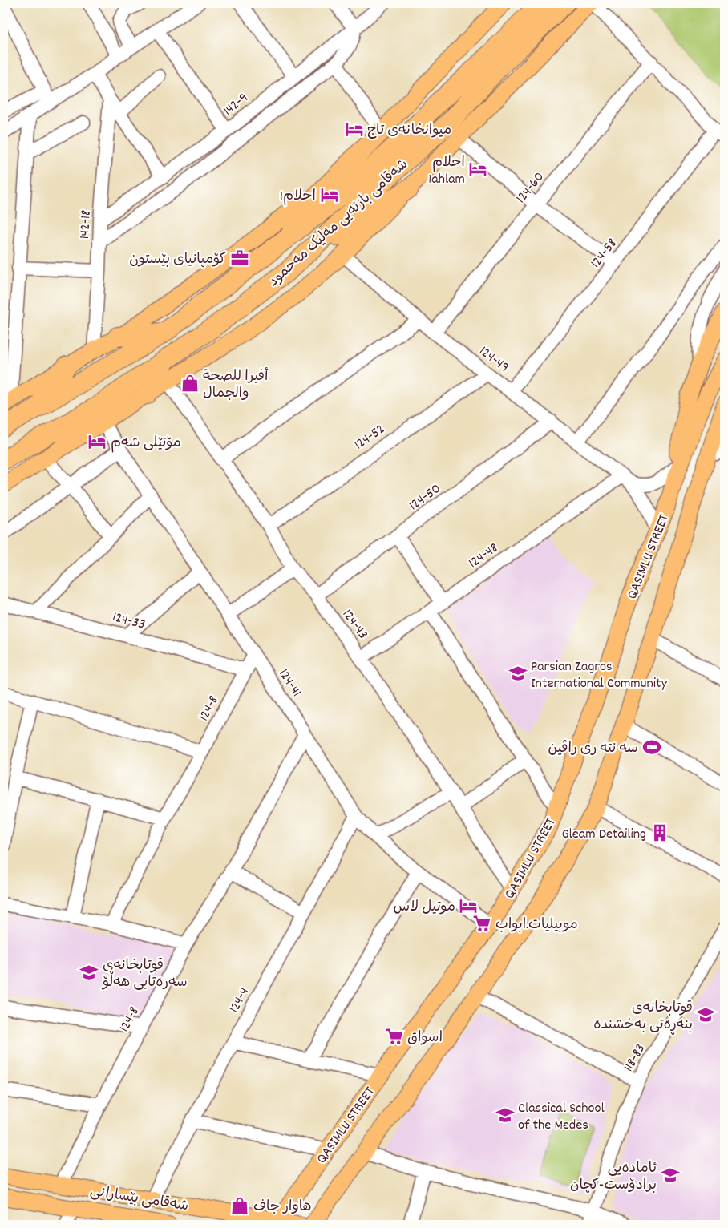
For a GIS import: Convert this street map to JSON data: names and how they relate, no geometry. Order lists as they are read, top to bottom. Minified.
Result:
{"streets":{"highway":["شەقامی بازنەیی مەلیک مەحمود"],"main road":["QASIMLU STREET","شەقامی بێسارانی"],"street":["142-9","124-60","142-18","124-58","124-49","124-52","124-50","124-48","124-33","124-43","124-41","124-8","124-4","118-83"]},"crossings":[["142-9","142-18"],["124-60","124-49"],["124-58","124-49"],["124-49","124-52"],["124-49","124-50"],["124-49","124-48"],["124-49","QASIMLU STREET"],["124-52","124-43"],["124-50","124-43"],["124-48","124-43"],["QASIMLU STREET","124-43"],["QASIMLU STREET","124-41"],["QASIMLU STREET","شەقامی بێسارانی"],["124-33","124-8"],["124-41","124-8"],["124-41","124-4"],["124-8","شەقامی بێسارانی"],["124-4","شەقامی بێسارانی"]],"places":{"hotel":["میوانخانەی تاج","احلام 1ahlam","احلام1","مۆتێلی شەم","موتيل لاس"],"office":["کۆمپانیای بێستون"],"shop":["أفيرا للصحة والجمال","هاوار جاف"],"school or university":["Parsian Zagros International Community","قوتابخانەی سەرەتایی هەڵۆ","قوتابخانەی بنەڕەتی بەخشندە","Classical School of the Medes","ئامادەیی برادۆست-کچان"],"sports":["سه نته رى راڤين"],"building":["Gleam Detailing"],"supermarket":["موبيليات.ابواب","اسواق"]}}
